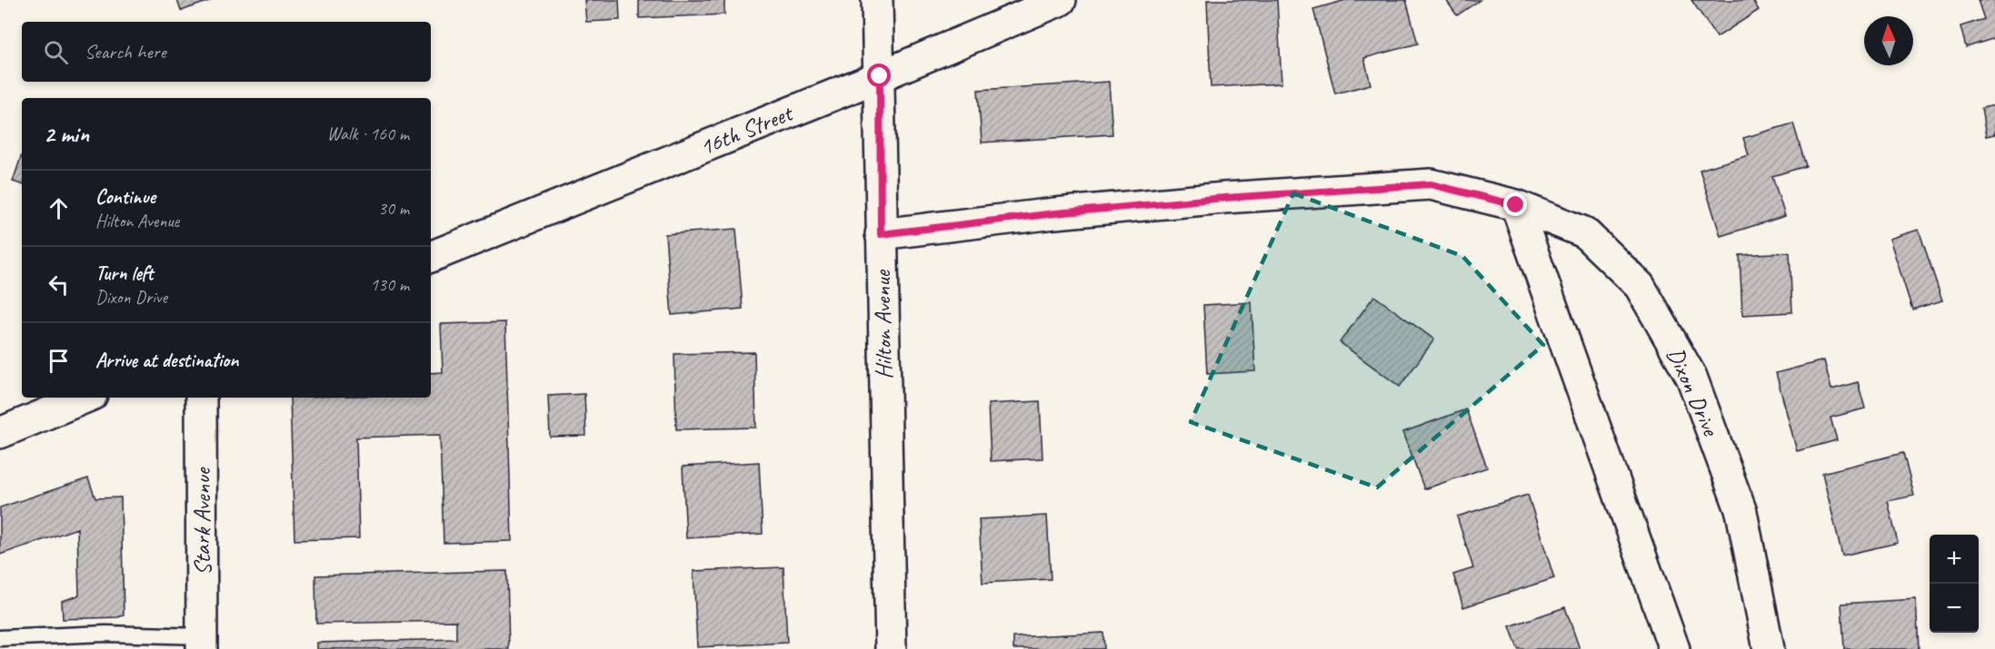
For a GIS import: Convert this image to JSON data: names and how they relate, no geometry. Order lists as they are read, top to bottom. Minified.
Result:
{"streets":{"street":["16th Street","Hilton Avenue","Dixon Drive","Stark Avenue"]},"crossings":[["16th Street","Hilton Avenue"],["Hilton Avenue","Dixon Drive"]],"north":"top","page":{"search":"Search here","heading":["2 min","Walk · 160 m"],"list":[["Continue","Hilton Avenue","30 m"],["Turn left","Dixon Drive","130 m"],"Arrive at destination"],"map_buttons":["+","−"]}}
